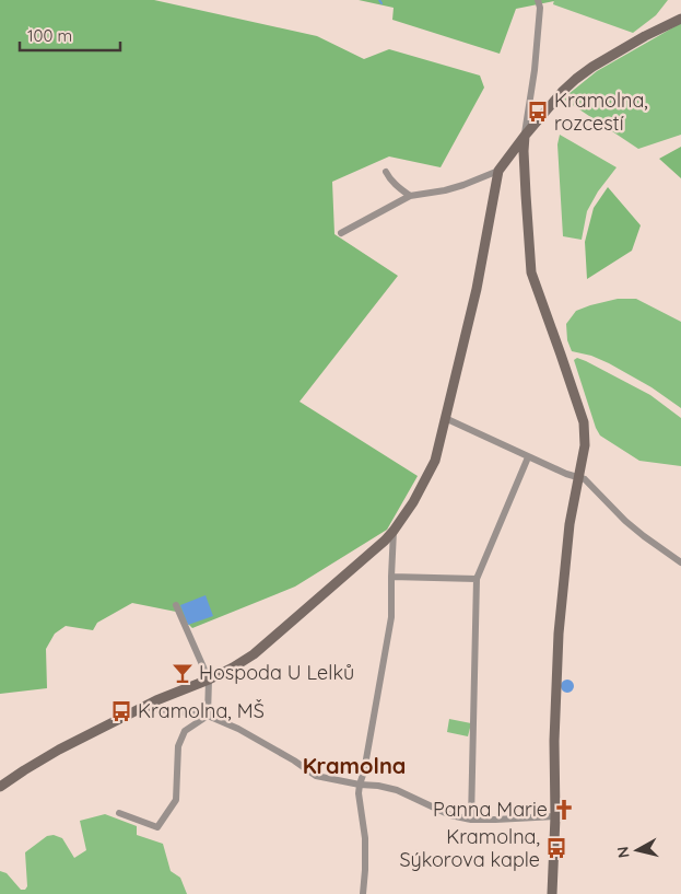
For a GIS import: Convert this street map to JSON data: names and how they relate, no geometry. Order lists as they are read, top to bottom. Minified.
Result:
{"districts":["Kramolna"],"places":{"bus stop":["Kramolna, rozcestí","Kramolna, MŠ","Kramolna, Sýkorova kaple"],"bar":["Hospoda U Lelků"],"church":["Panna Marie"]},"scale_bar":"100 m","north":"left"}
